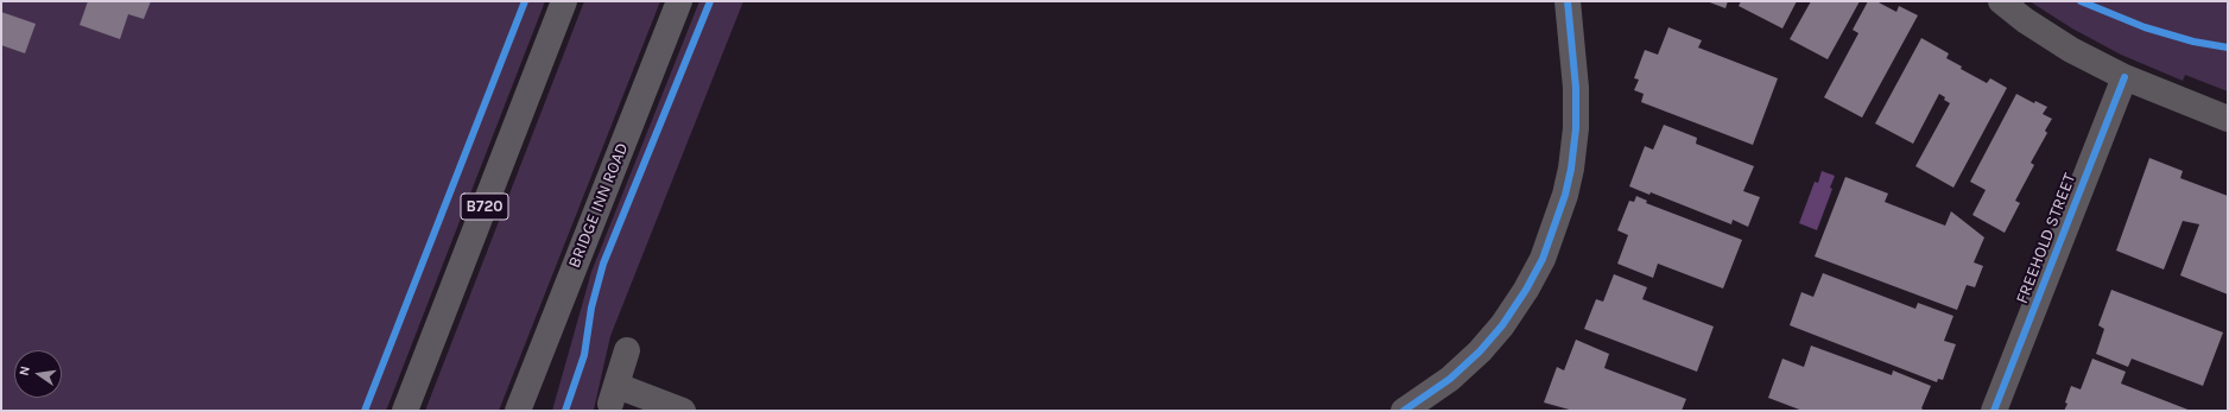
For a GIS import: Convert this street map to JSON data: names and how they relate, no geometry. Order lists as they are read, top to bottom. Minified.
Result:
{"streets":{"main road":["BRIDGE INN ROAD","B720"],"street":["FREEHOLD STREET"]},"north":"left"}
